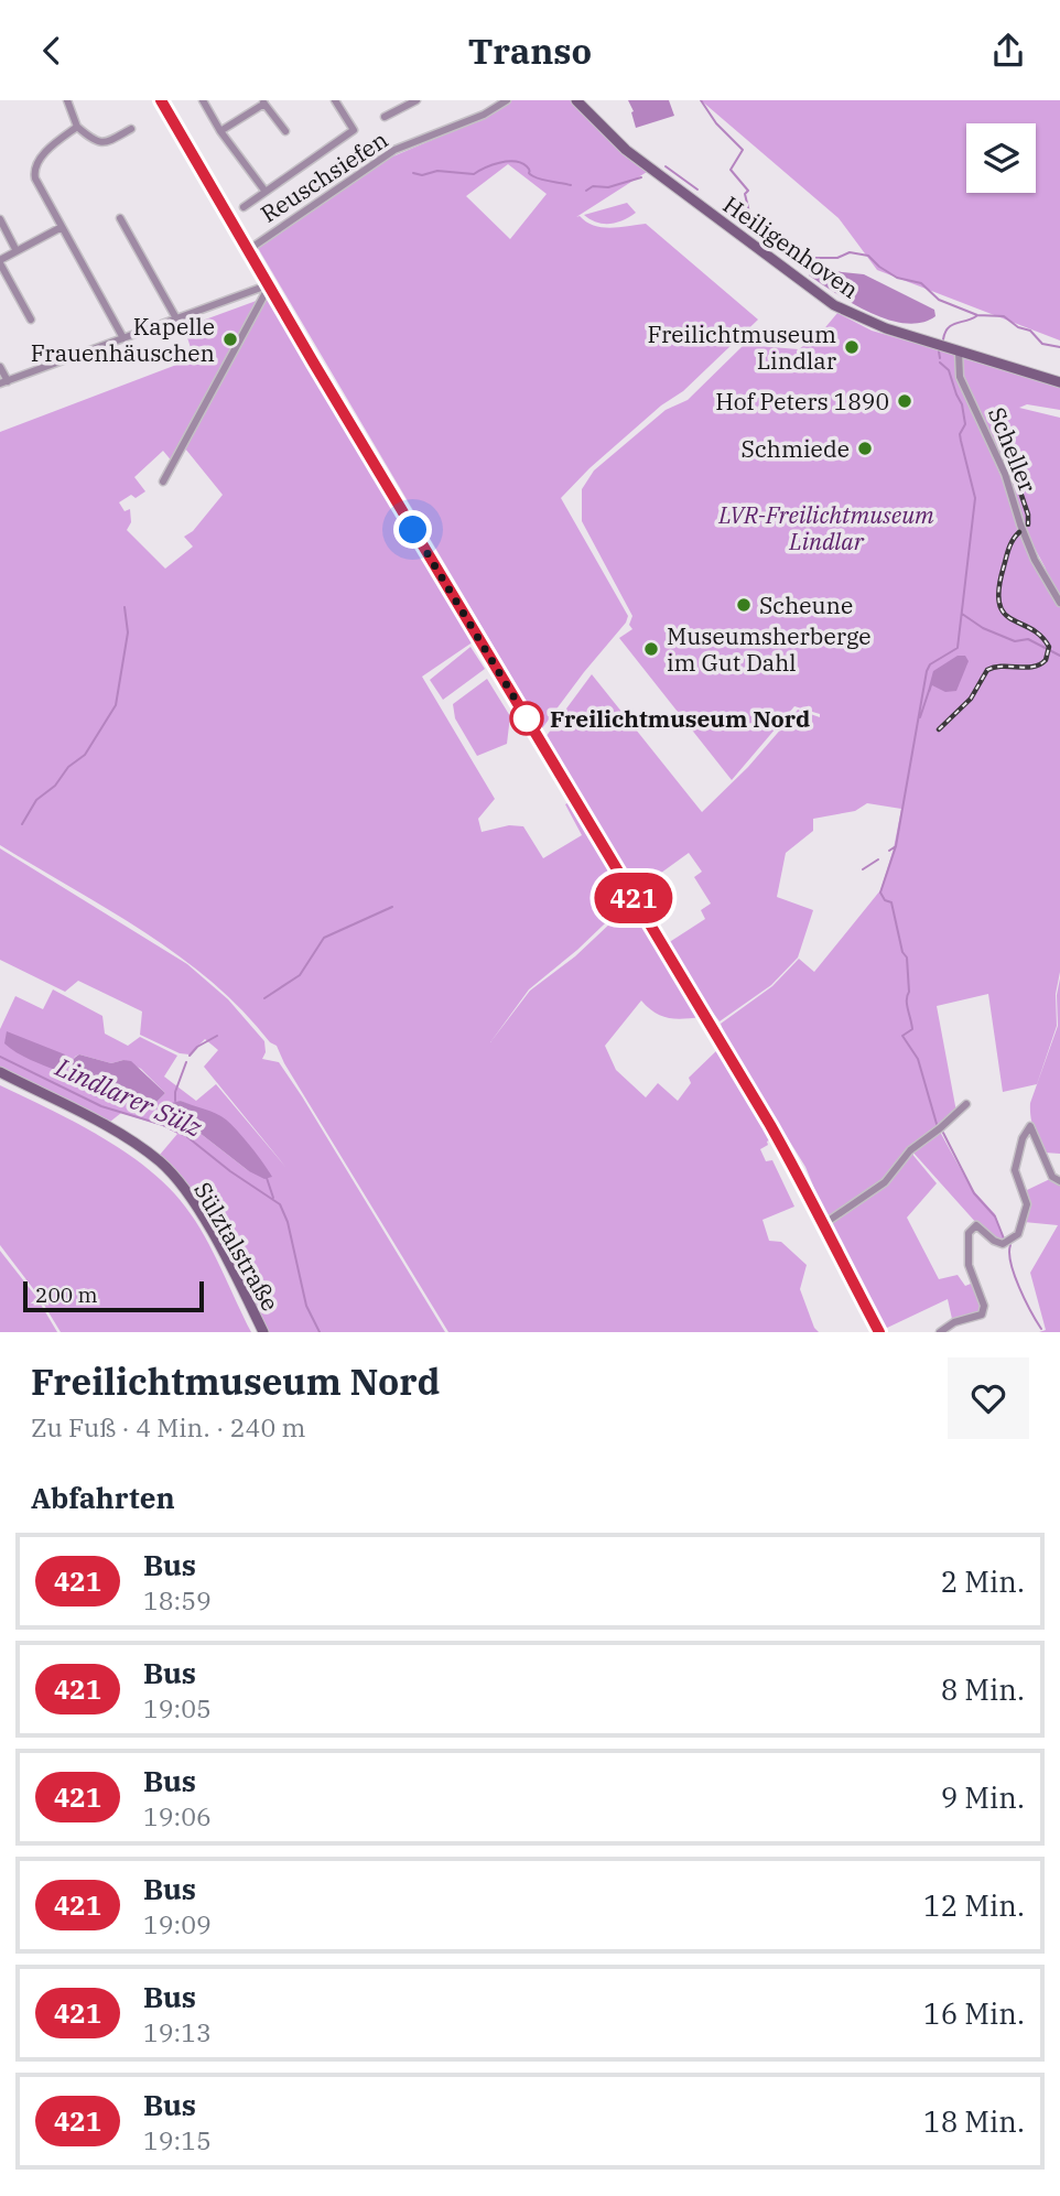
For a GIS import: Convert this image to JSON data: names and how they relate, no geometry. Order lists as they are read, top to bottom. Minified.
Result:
{"streets":{"street":["Reuschsiefen","Heiligenhoven","Scheller","Sülztalstraße"]},"crossings":[["Heiligenhoven","Scheller"]],"water":["Lindlarer Sülz"],"parks":["LVR-Freilichtmuseum Lindlar"],"places":["Kapelle Frauenhäuschen","Freilichtmuseum Lindlar","Hof Peters 1890","Schmiede","Scheune","Museumsherberge im Gut Dahl","Freilichtmuseum Nord"],"lines":["bus line 421"],"scale_bar":"200 m","page":{"header":"Transo","on_map":"421","scale":"200 m","heading":[["Freilichtmuseum Nord","Zu Fuß · 4 Min. · 240 m"],"Abfahrten"],"list":[{"mark":"421","name":"Bus","note":"18:59","value":"2 Min."},{"mark":"421","name":"Bus","note":"19:05","value":"8 Min."},{"mark":"421","name":"Bus","note":"19:06","value":"9 Min."},{"mark":"421","name":"Bus","note":"19:09","value":"12 Min."},{"mark":"421","name":"Bus","note":"19:13","value":"16 Min."},{"mark":"421","name":"Bus","note":"19:15","value":"18 Min."}]}}
